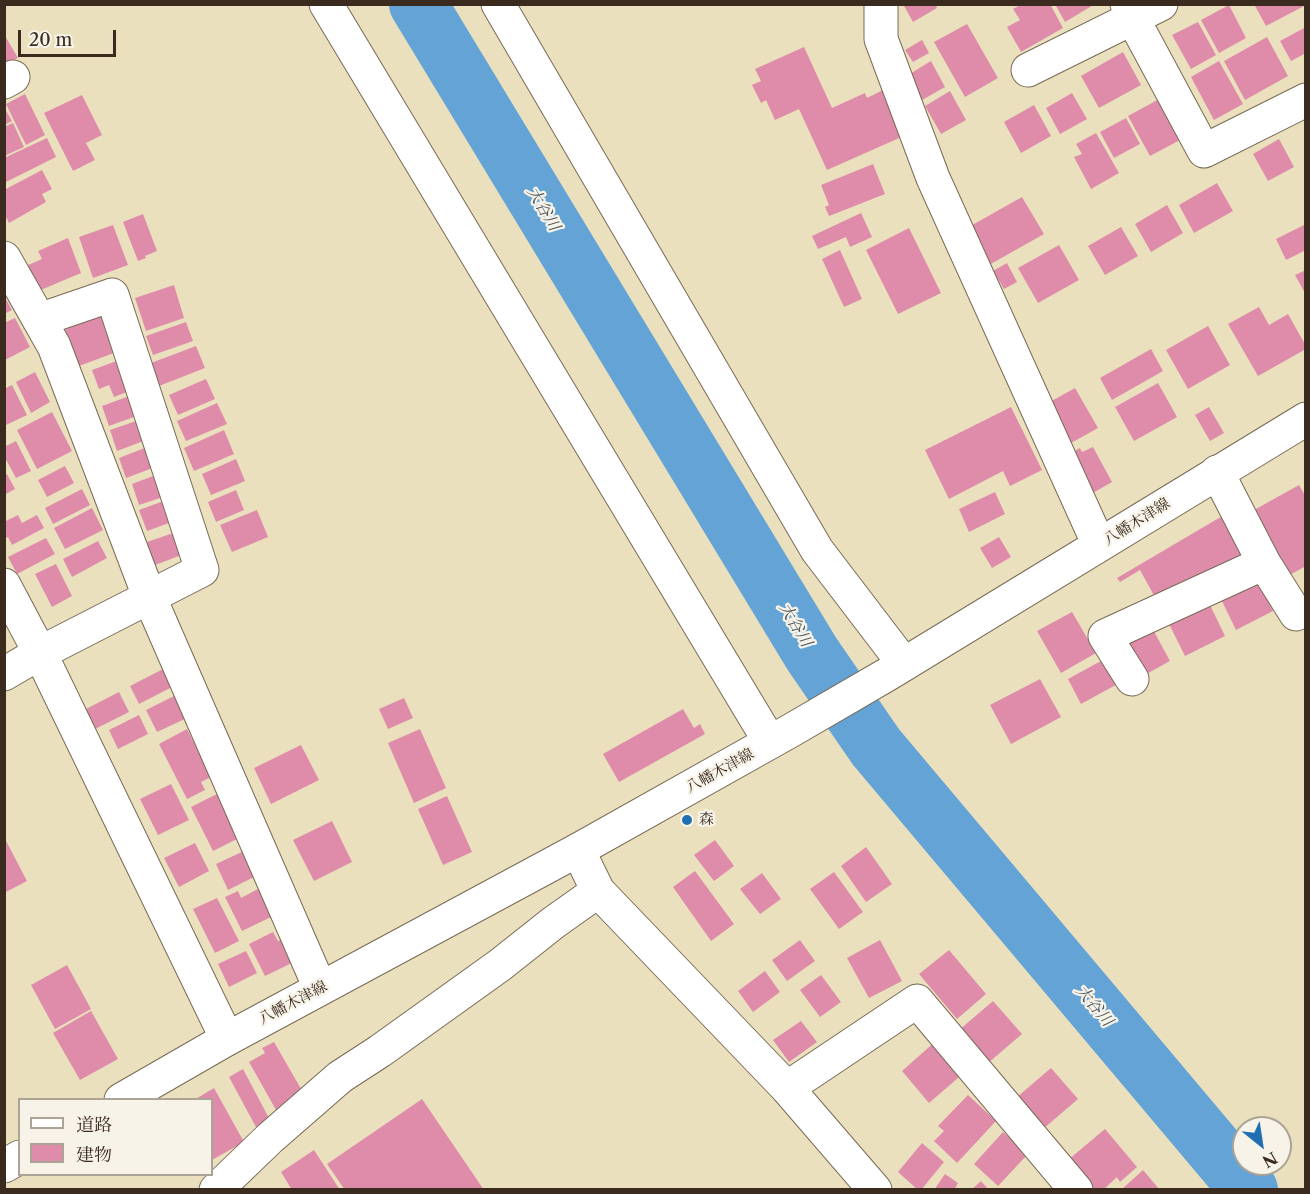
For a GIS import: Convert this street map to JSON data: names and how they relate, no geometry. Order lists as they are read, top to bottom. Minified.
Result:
{"streets":{"street":["八幡木津線"]},"water":["大谷川"],"places":["森"],"legend":["道路","建物"],"scale_bar":"20 m","north":"bottom right"}
